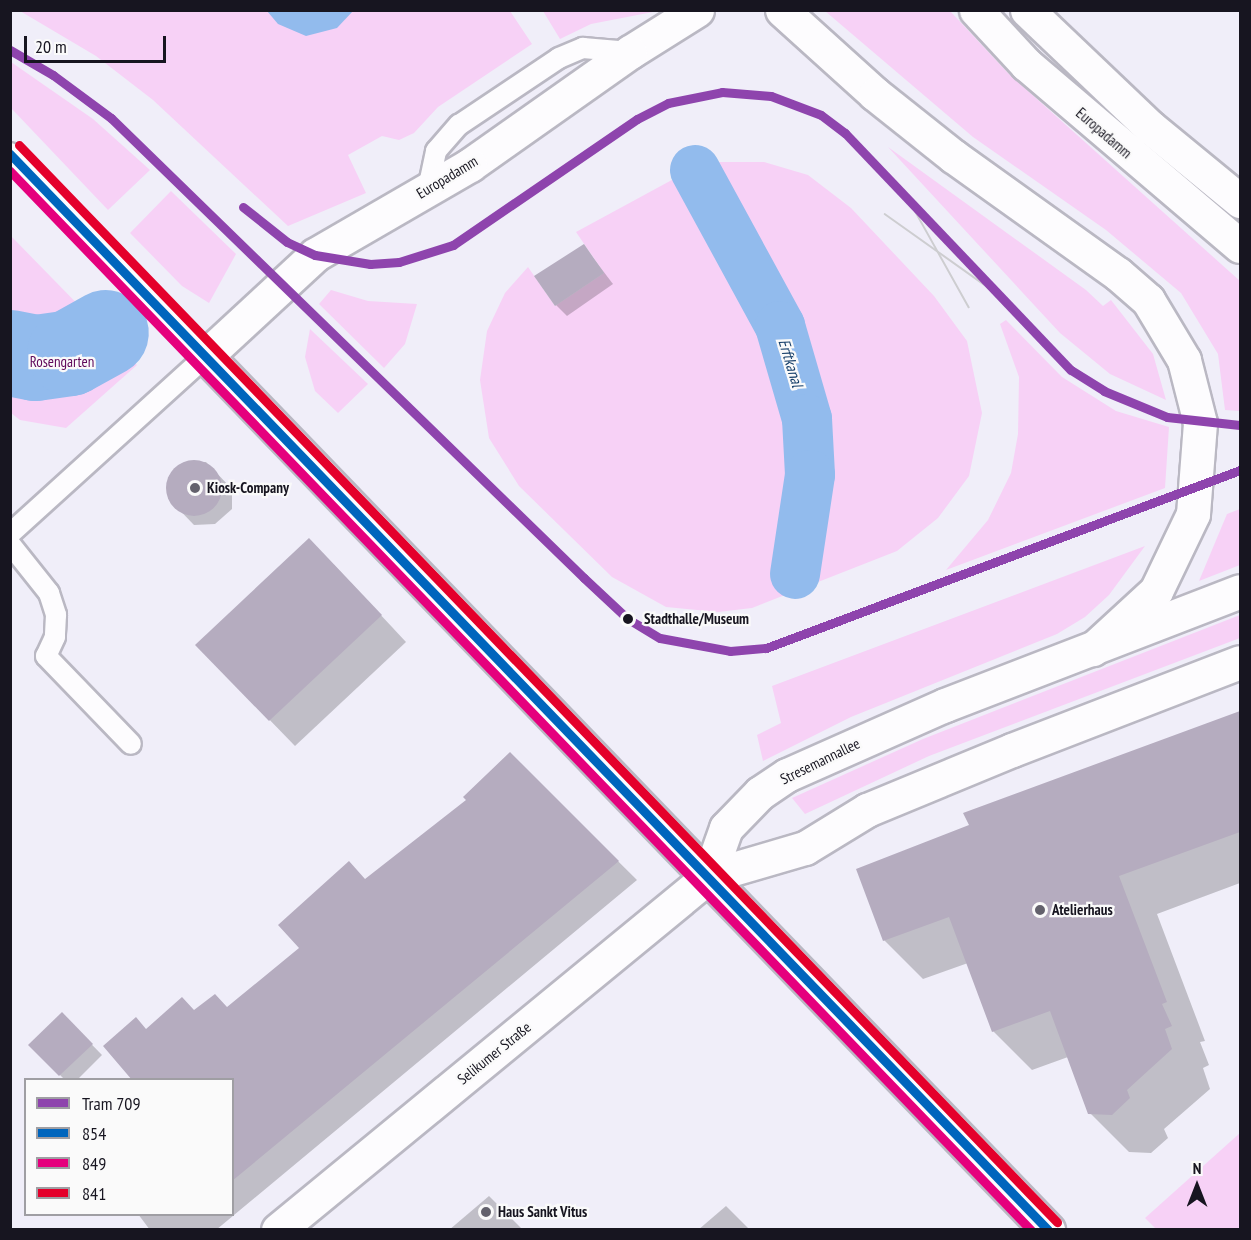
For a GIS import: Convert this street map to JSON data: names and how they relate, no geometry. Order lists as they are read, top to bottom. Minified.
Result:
{"streets":{"street":["Europadamm","Stresemannallee","Selikumer Straße"]},"crossings":[["Stresemannallee","Selikumer Straße"]],"water":["Erftkanal"],"parks":["Rosengarten"],"places":["Kiosk-Company","Stadthalle/Museum","Atelierhaus","Haus Sankt Vitus"],"lines":["tram line 709","transit line 841","transit line 854","transit line 849"],"legend":["Tram 709","854","849","841"],"scale_bar":"20 m","north":"top"}
